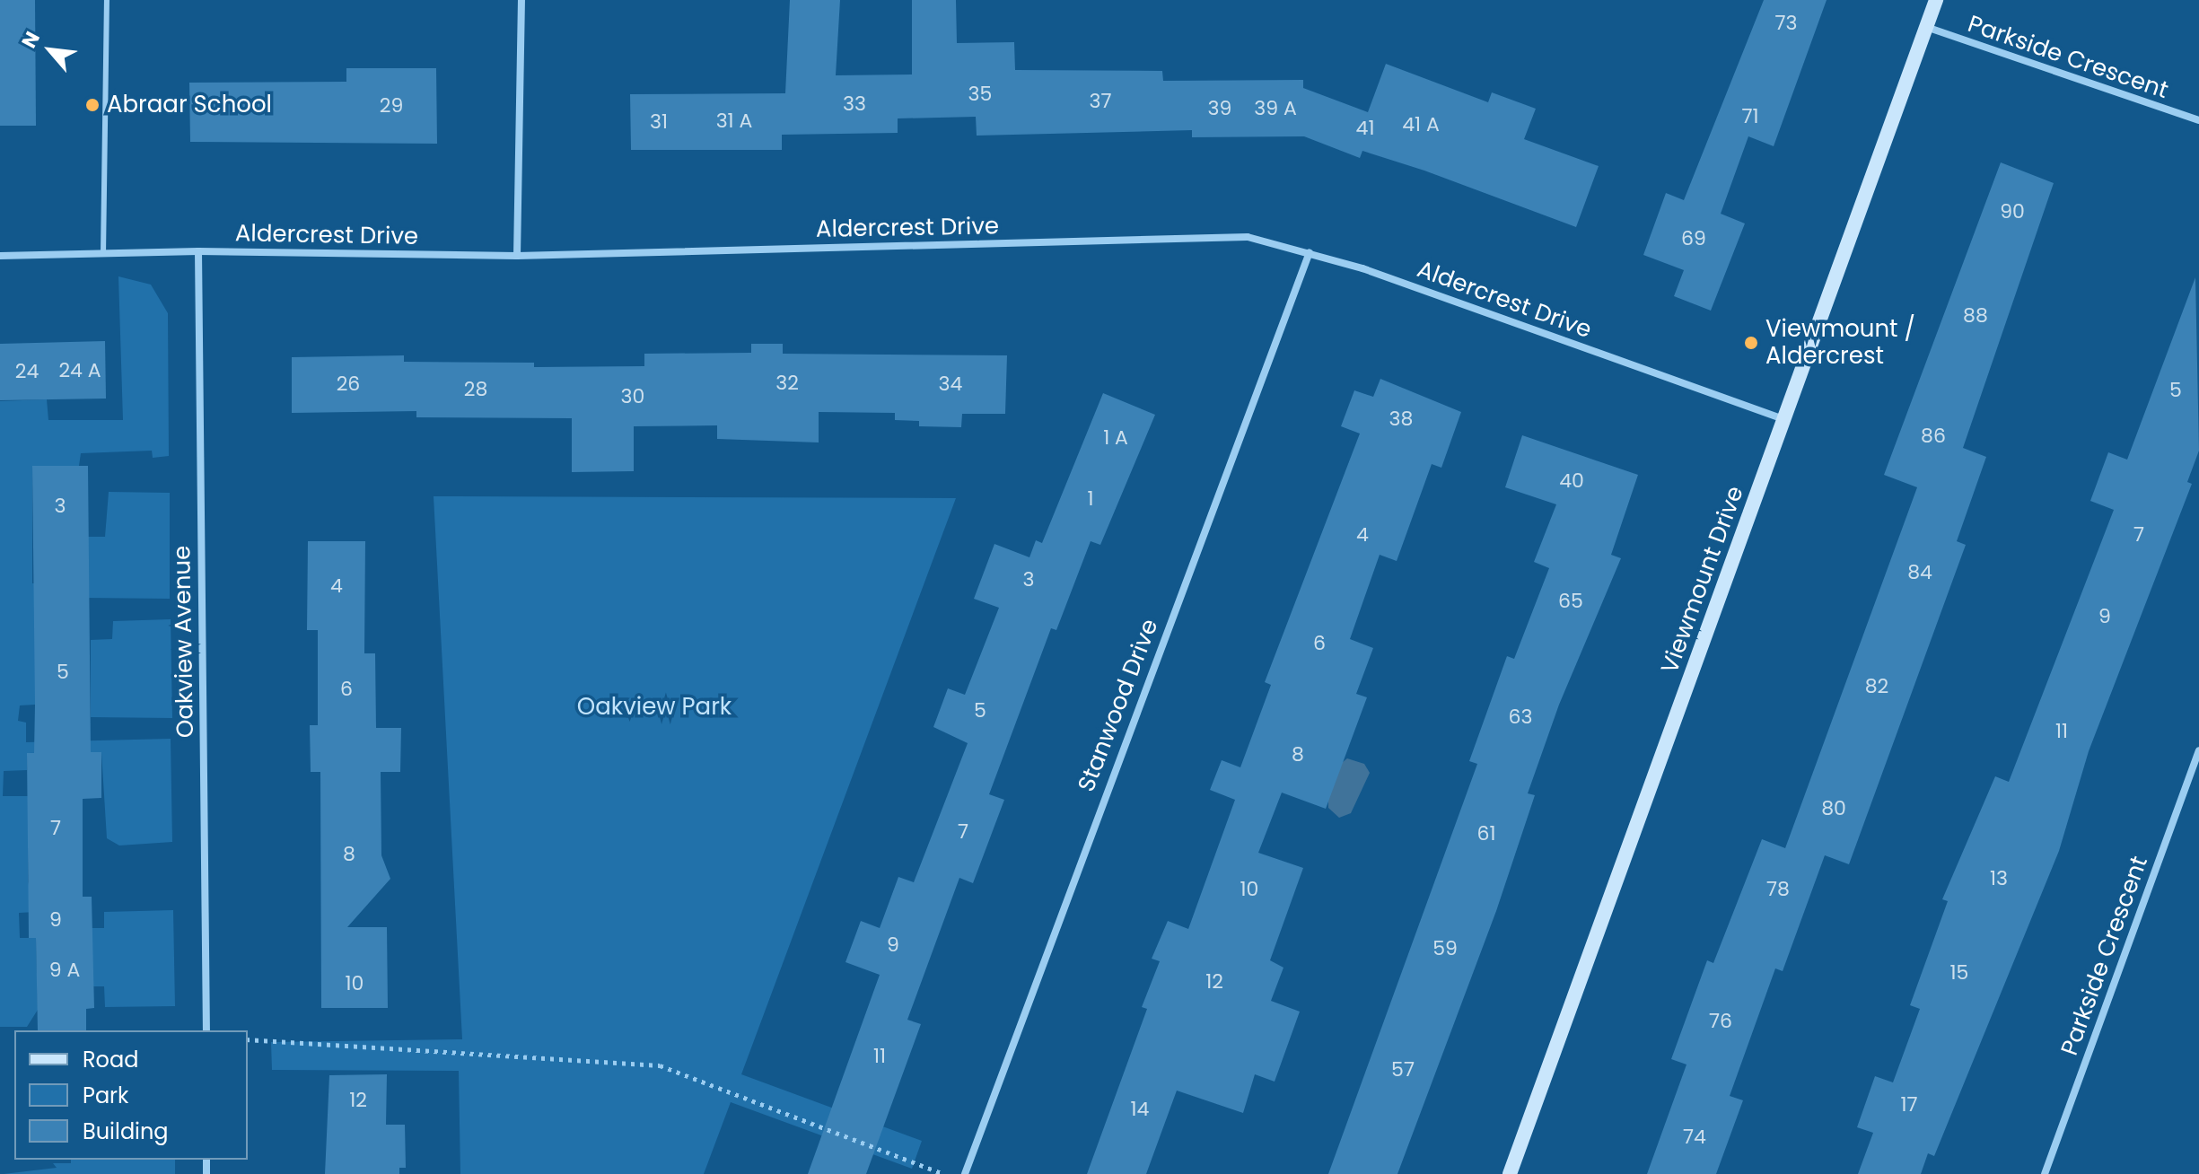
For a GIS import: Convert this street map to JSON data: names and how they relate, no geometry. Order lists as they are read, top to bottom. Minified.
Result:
{"streets":{"street":["Parkside Crescent","Aldercrest Drive","Viewmount Drive","Oakview Avenue","Stanwood Drive"]},"crossings":[["Parkside Crescent","Viewmount Drive"],["Aldercrest Drive","Viewmount Drive"],["Aldercrest Drive","Oakview Avenue"],["Aldercrest Drive","Stanwood Drive"]],"parks":["Oakview Park"],"places":["Abraar School","Viewmount / Aldercrest"],"house_numbers":["73","35","37","33","29","39","39 A","71","31 A","31","41 A","41","90","69","88","24 A","24","32","26","34","28","5","30","38","86","1 A","40","1","3","4","7","84","3","4","65","9","6","5","82","6","5","63","11","8","80","7","7","61","8","13","10","78","9","9","59","9 A","15","12","10","76","11","57","12","17","14","74"],"legend":["Road","Park","Building"],"north":"top left"}
